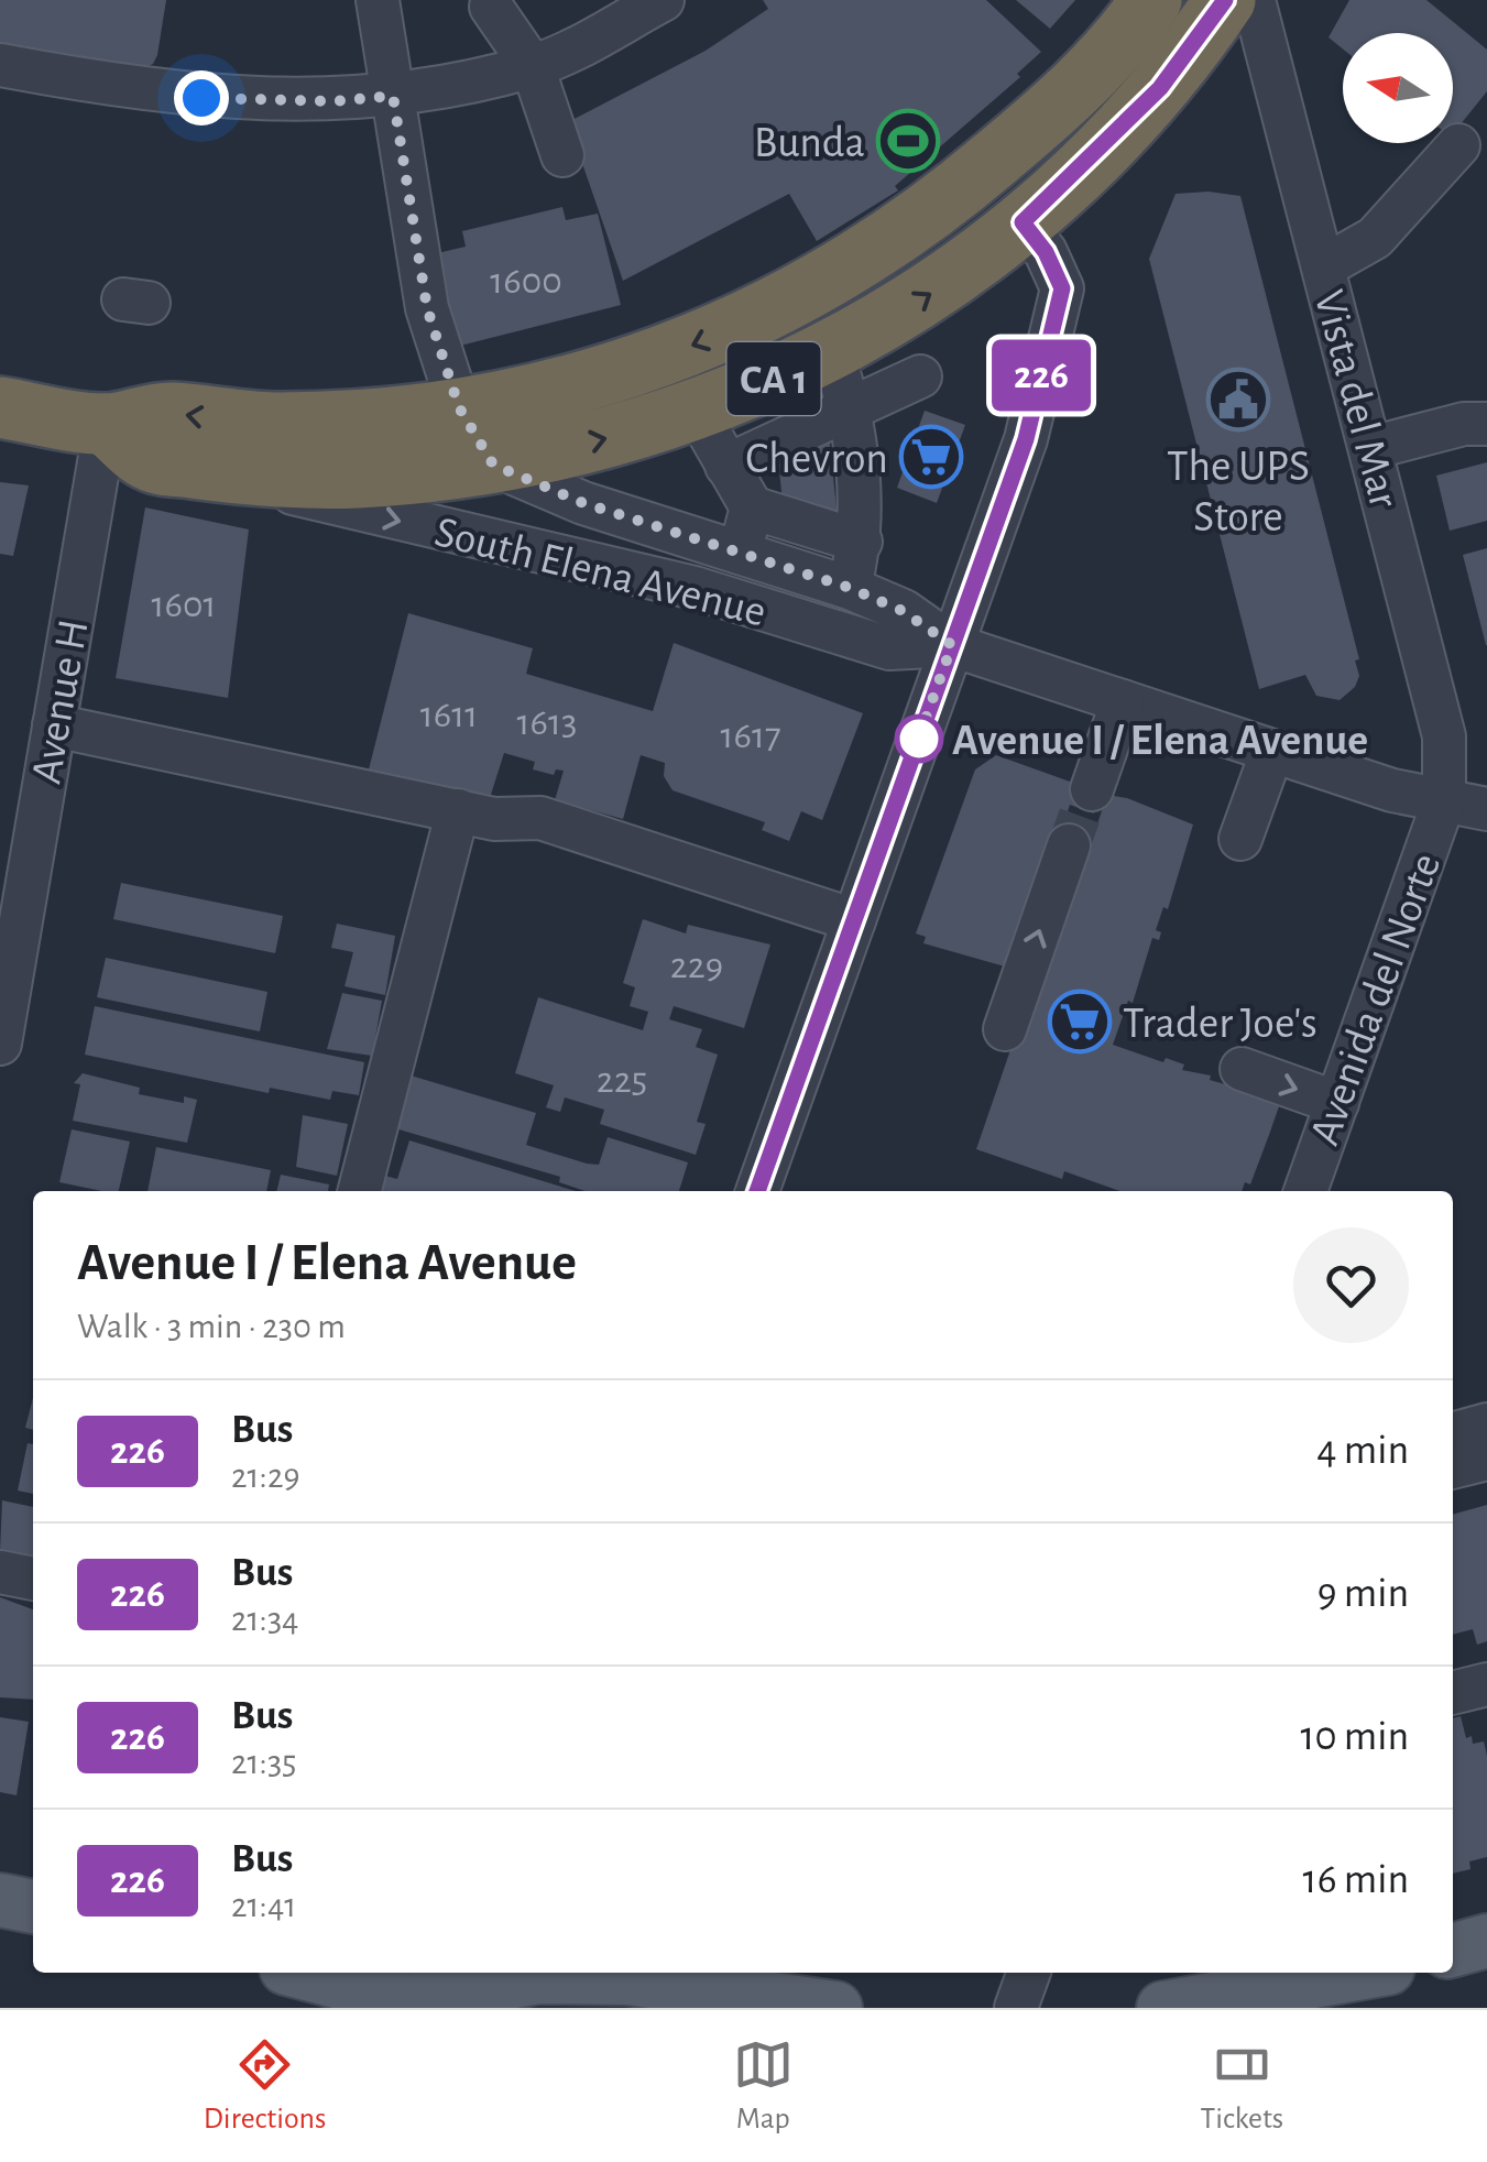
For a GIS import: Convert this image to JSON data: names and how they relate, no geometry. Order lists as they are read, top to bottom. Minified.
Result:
{"streets":{"highway":["CA 1"],"street":["Vista del Mar","South Elena Avenue","Avenue H","Avenida del Norte"]},"crossings":[["CA 1","South Elena Avenue"],["CA 1","Avenue H"],["Vista del Mar","South Elena Avenue"],["Vista del Mar","Avenida del Norte"],["South Elena Avenue","Avenida del Norte"]],"places":{"sports":["Bunda"],"public building":["The UPS Store"],"supermarket":["Chevron","Trader Joe's"],"other":["Avenue I / Elena Avenue"]},"lines":["bus line 226"],"house_numbers":["1600","1601","1611","1613","1617","229","225"],"north":"left","page":{"on_map":"226","heading":["Avenue I / Elena Avenue","Walk · 3 min · 230 m"],"list":[{"mark":"226","name":"Bus","note":"21:29","value":"4 min"},{"mark":"226","name":"Bus","note":"21:34","value":"9 min"},{"mark":"226","name":"Bus","note":"21:35","value":"10 min"},{"mark":"226","name":"Bus","note":"21:41","value":"16 min"}],"tabs":["Directions","Map","Tickets"]}}
